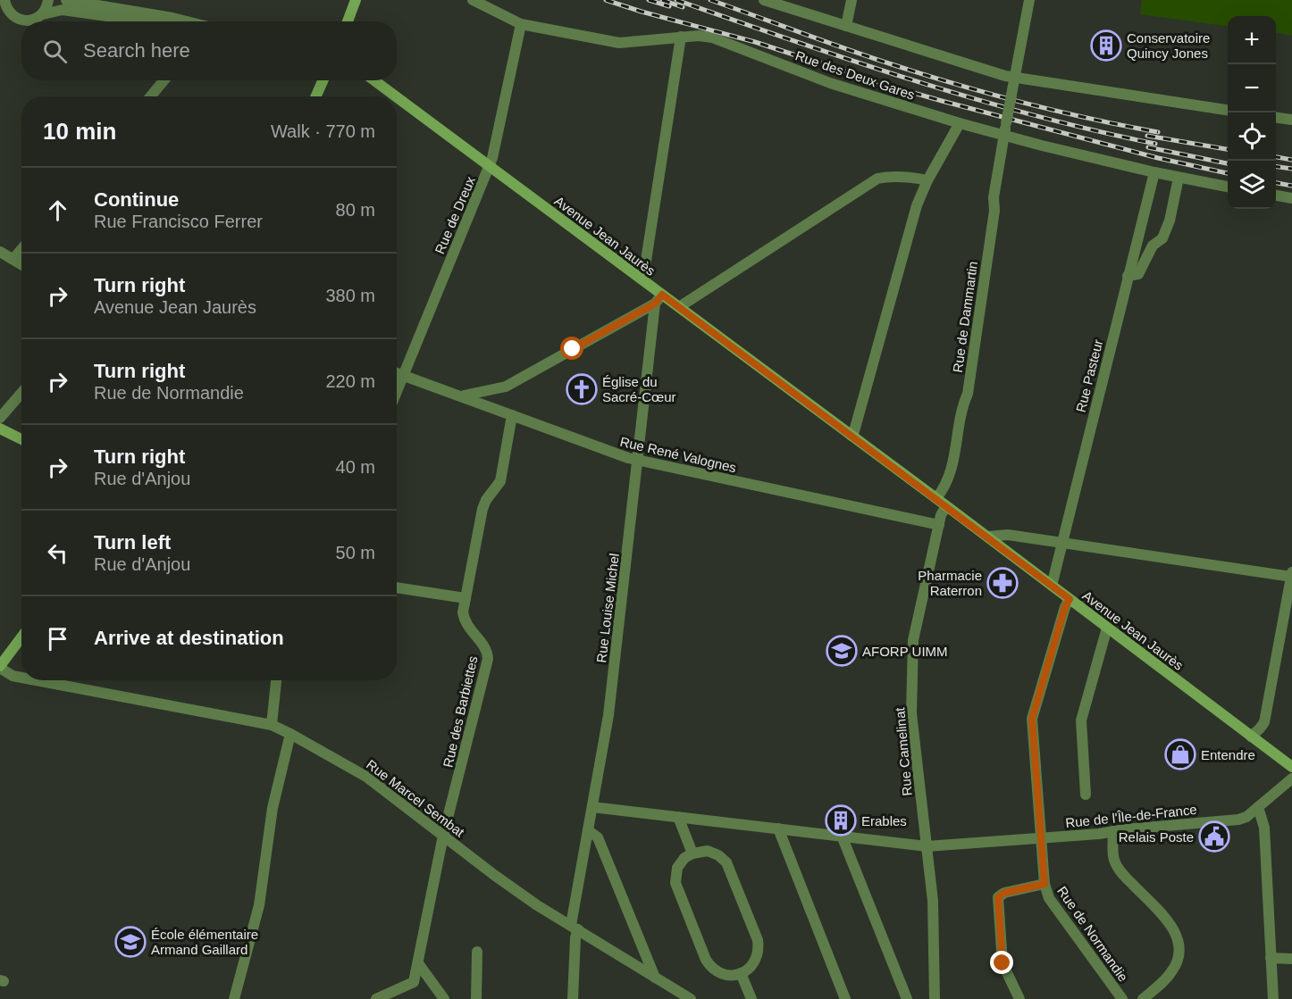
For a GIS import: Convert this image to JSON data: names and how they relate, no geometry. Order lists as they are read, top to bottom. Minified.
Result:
{"streets":{"main road":["Avenue Jean Jaurès"],"street":["Rue des Deux Gares","Rue de Dreux","Rue de Dammartin","Rue Pasteur","Rue René Valognes","Rue Louise Michel","Rue des Barbiettes","Rue Camelinat","Rue Marcel Sembat","Rue de l'Île-de-France","Rue de Normandie"]},"crossings":[["Rue des Deux Gares","Rue de Dreux"],["Rue des Deux Gares","Rue de Dammartin"],["Rue des Deux Gares","Rue Pasteur"],["Rue de Dreux","Avenue Jean Jaurès"],["Rue de Dreux","Rue René Valognes"],["Avenue Jean Jaurès","Rue de Dammartin"],["Avenue Jean Jaurès","Rue Pasteur"],["Avenue Jean Jaurès","Rue Louise Michel"],["Avenue Jean Jaurès","Rue Camelinat"],["Avenue Jean Jaurès","Rue de Normandie"],["Rue René Valognes","Rue Louise Michel"],["Rue René Valognes","Rue des Barbiettes"],["Rue René Valognes","Rue Camelinat"],["Rue Louise Michel","Rue Marcel Sembat"],["Rue Louise Michel","Rue de l'Île-de-France"],["Rue des Barbiettes","Rue Marcel Sembat"],["Rue Camelinat","Rue de l'Île-de-France"],["Rue de l'Île-de-France","Rue de Normandie"]],"places":{"building":["Conservatoire Quincy Jones","Erables"],"church":["Église du Sacré-Cœur"],"pharmacy":["Pharmacie Raterron"],"school or university":["AFORP UIMM","École élémentaire Armand Gaillard"],"shop":["Entendre"],"public building":["Relais Poste"]},"page":{"map_buttons":["+","−"],"search":"Search here","heading":["10 min","Walk · 770 m"],"list":[["Continue","Rue Francisco Ferrer","80 m"],["Turn right","Avenue Jean Jaurès","380 m"],["Turn right","Rue de Normandie","220 m"],["Turn right","Rue d'Anjou","40 m"],["Turn left","Rue d'Anjou","50 m"],"Arrive at destination"]}}
